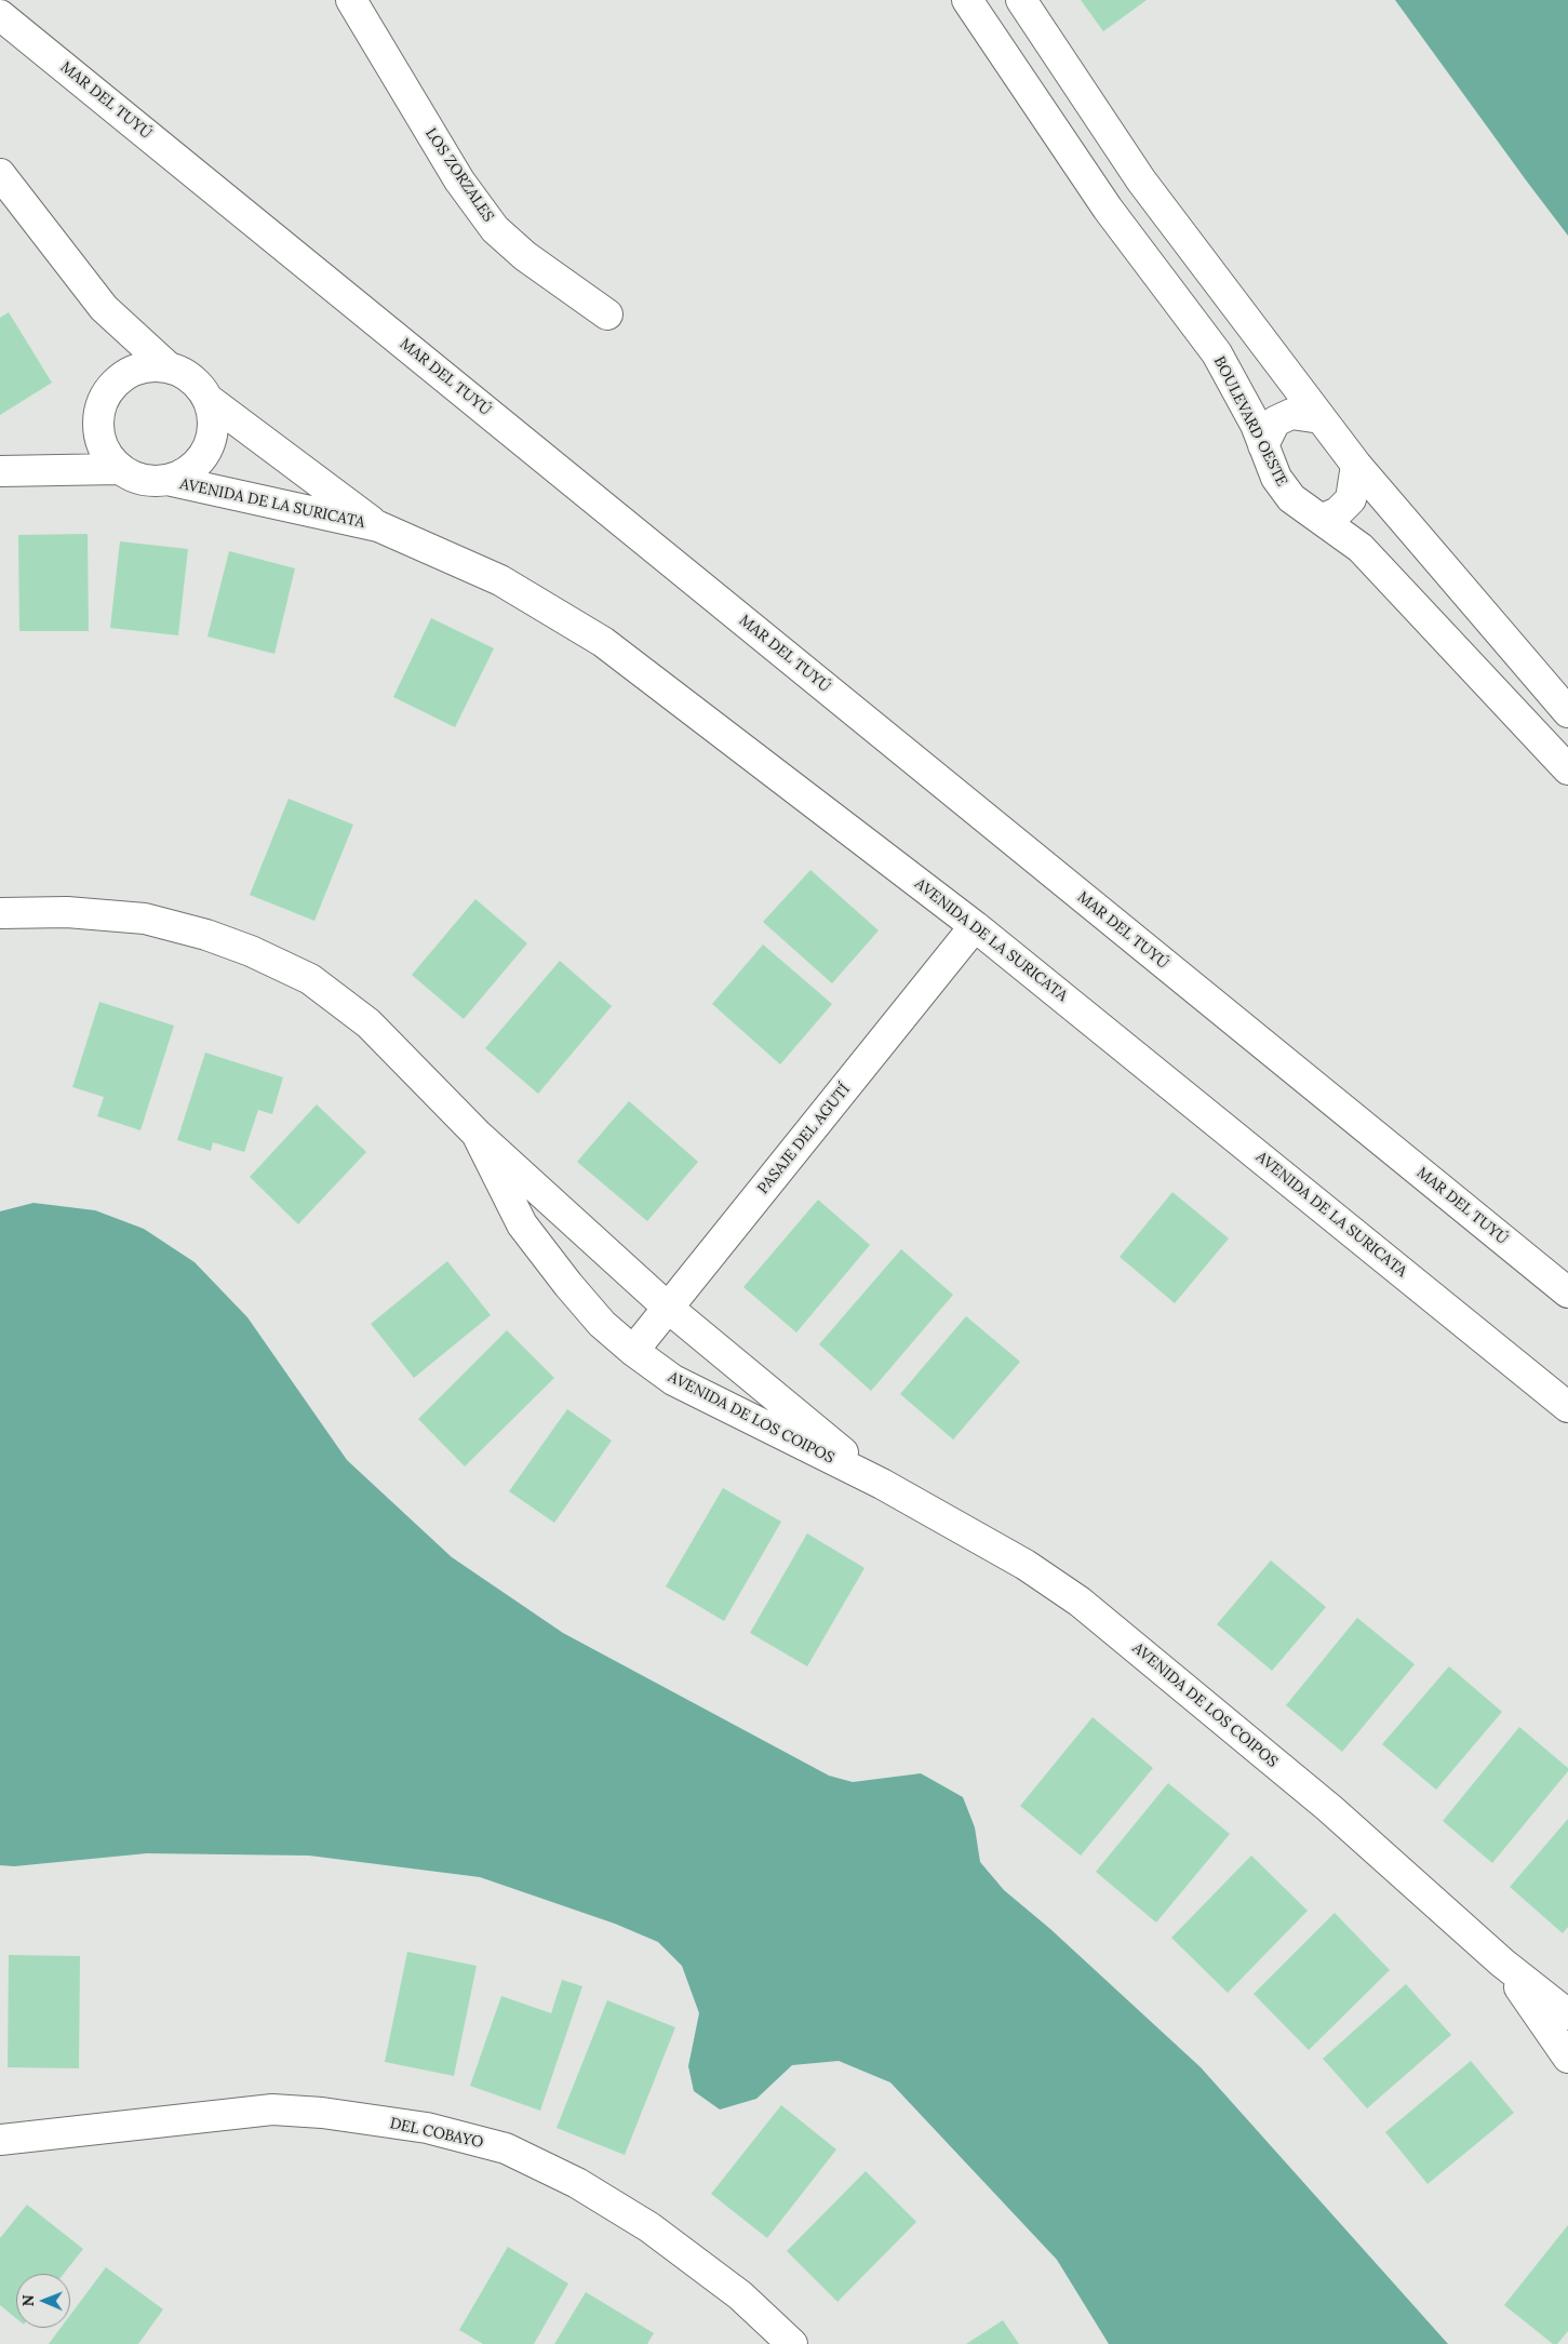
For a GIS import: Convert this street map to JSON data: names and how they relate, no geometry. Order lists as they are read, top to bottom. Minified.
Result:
{"streets":{"street":["MAR DEL TUYÚ","LOS ZORZALES","BOULEVARD OESTE","AVENIDA DE LA SURICATA","PASAJE DEL AGUTÍ","AVENIDA DE LOS COIPOS","DEL COBAYO"]},"crossings":[["AVENIDA DE LA SURICATA","PASAJE DEL AGUTÍ"],["PASAJE DEL AGUTÍ","AVENIDA DE LOS COIPOS"]],"north":"left"}
